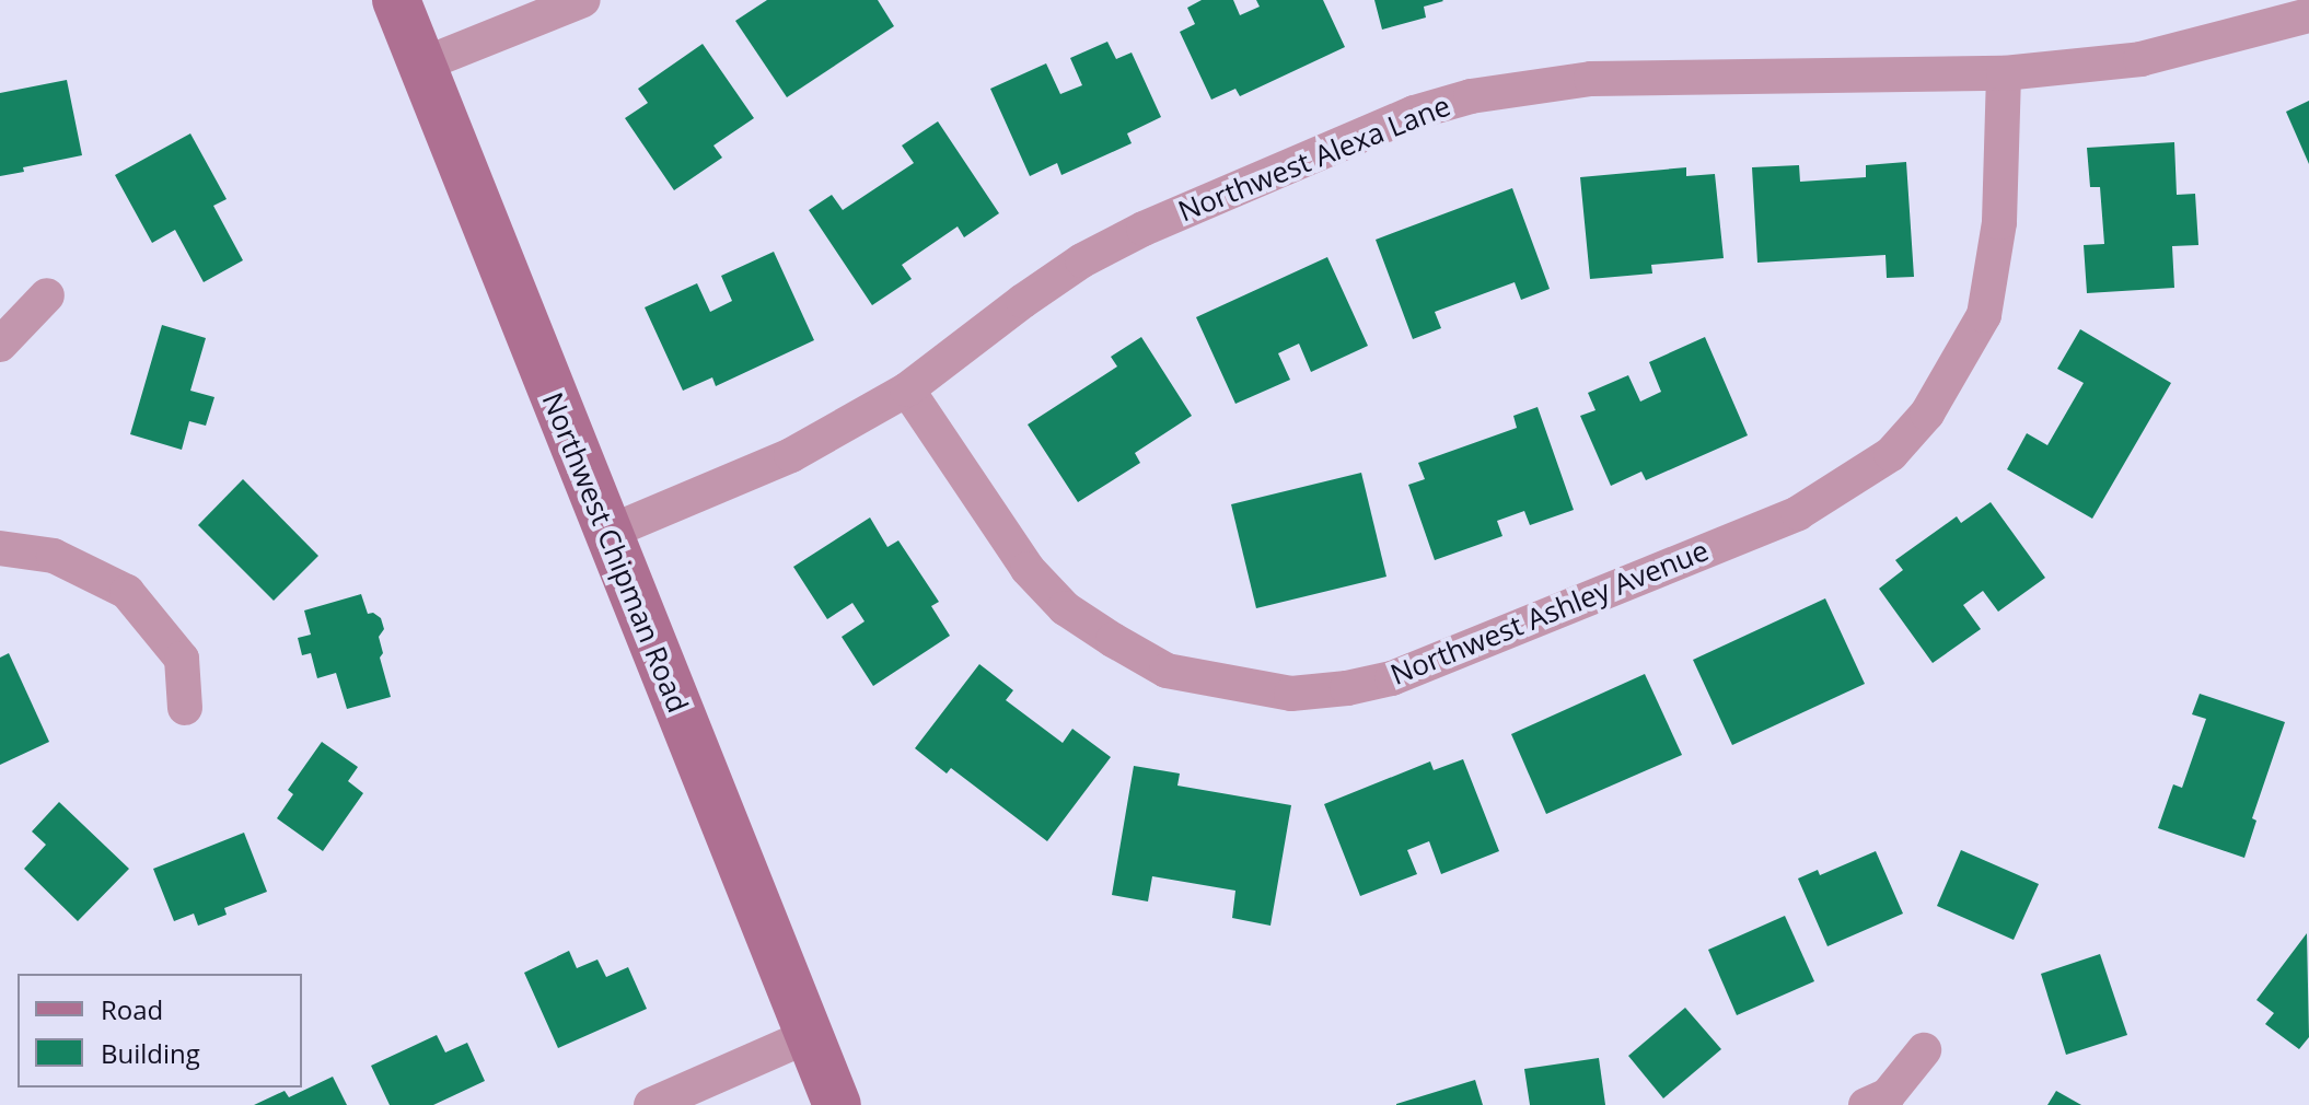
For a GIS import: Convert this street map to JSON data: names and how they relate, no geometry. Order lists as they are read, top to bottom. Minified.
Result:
{"streets":{"main road":["Northwest Chipman Road"],"street":["Northwest Alexa Lane","Northwest Ashley Avenue"]},"crossings":[["Northwest Alexa Lane","Northwest Chipman Road"],["Northwest Alexa Lane","Northwest Ashley Avenue"]],"legend":["Road","Building"]}
